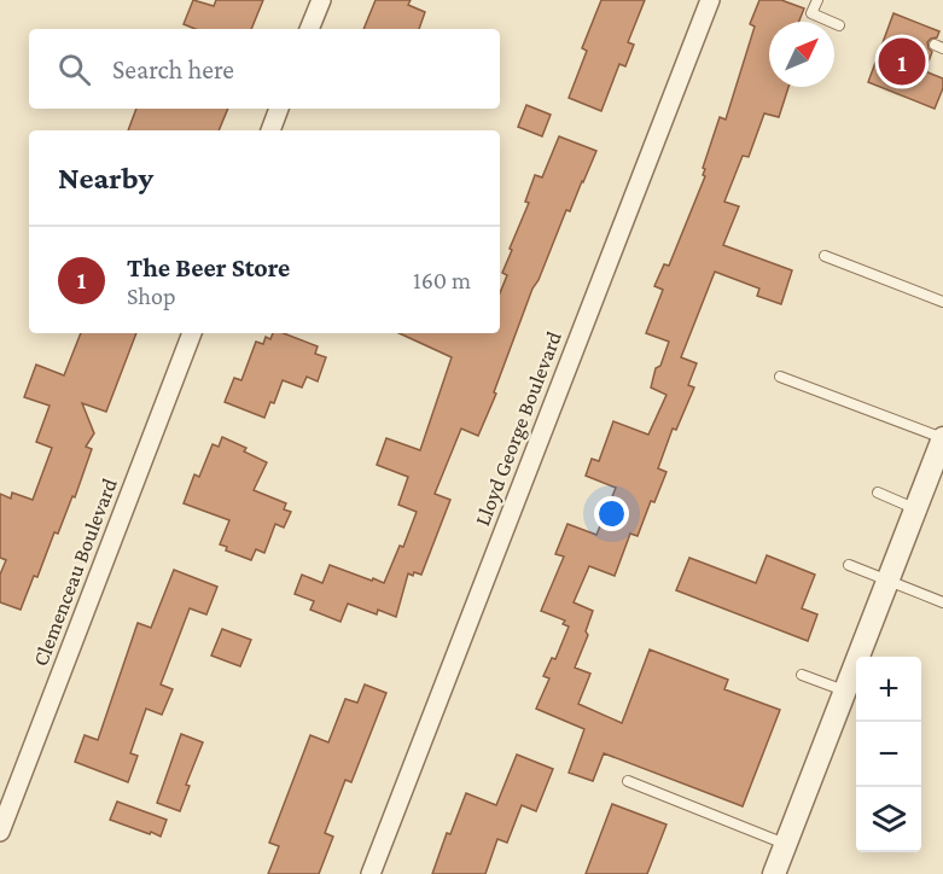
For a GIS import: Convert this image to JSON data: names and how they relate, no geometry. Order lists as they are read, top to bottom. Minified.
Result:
{"streets":{"street":["Lloyd George Boulevard","Clemenceau Boulevard"]},"north":"top right","page":{"search":"Search here","pins":"1","heading":"Nearby","list":[{"mark":"1","name":"The Beer Store","note":"Shop","value":"160 m"}],"map_buttons":["+","−"]}}
